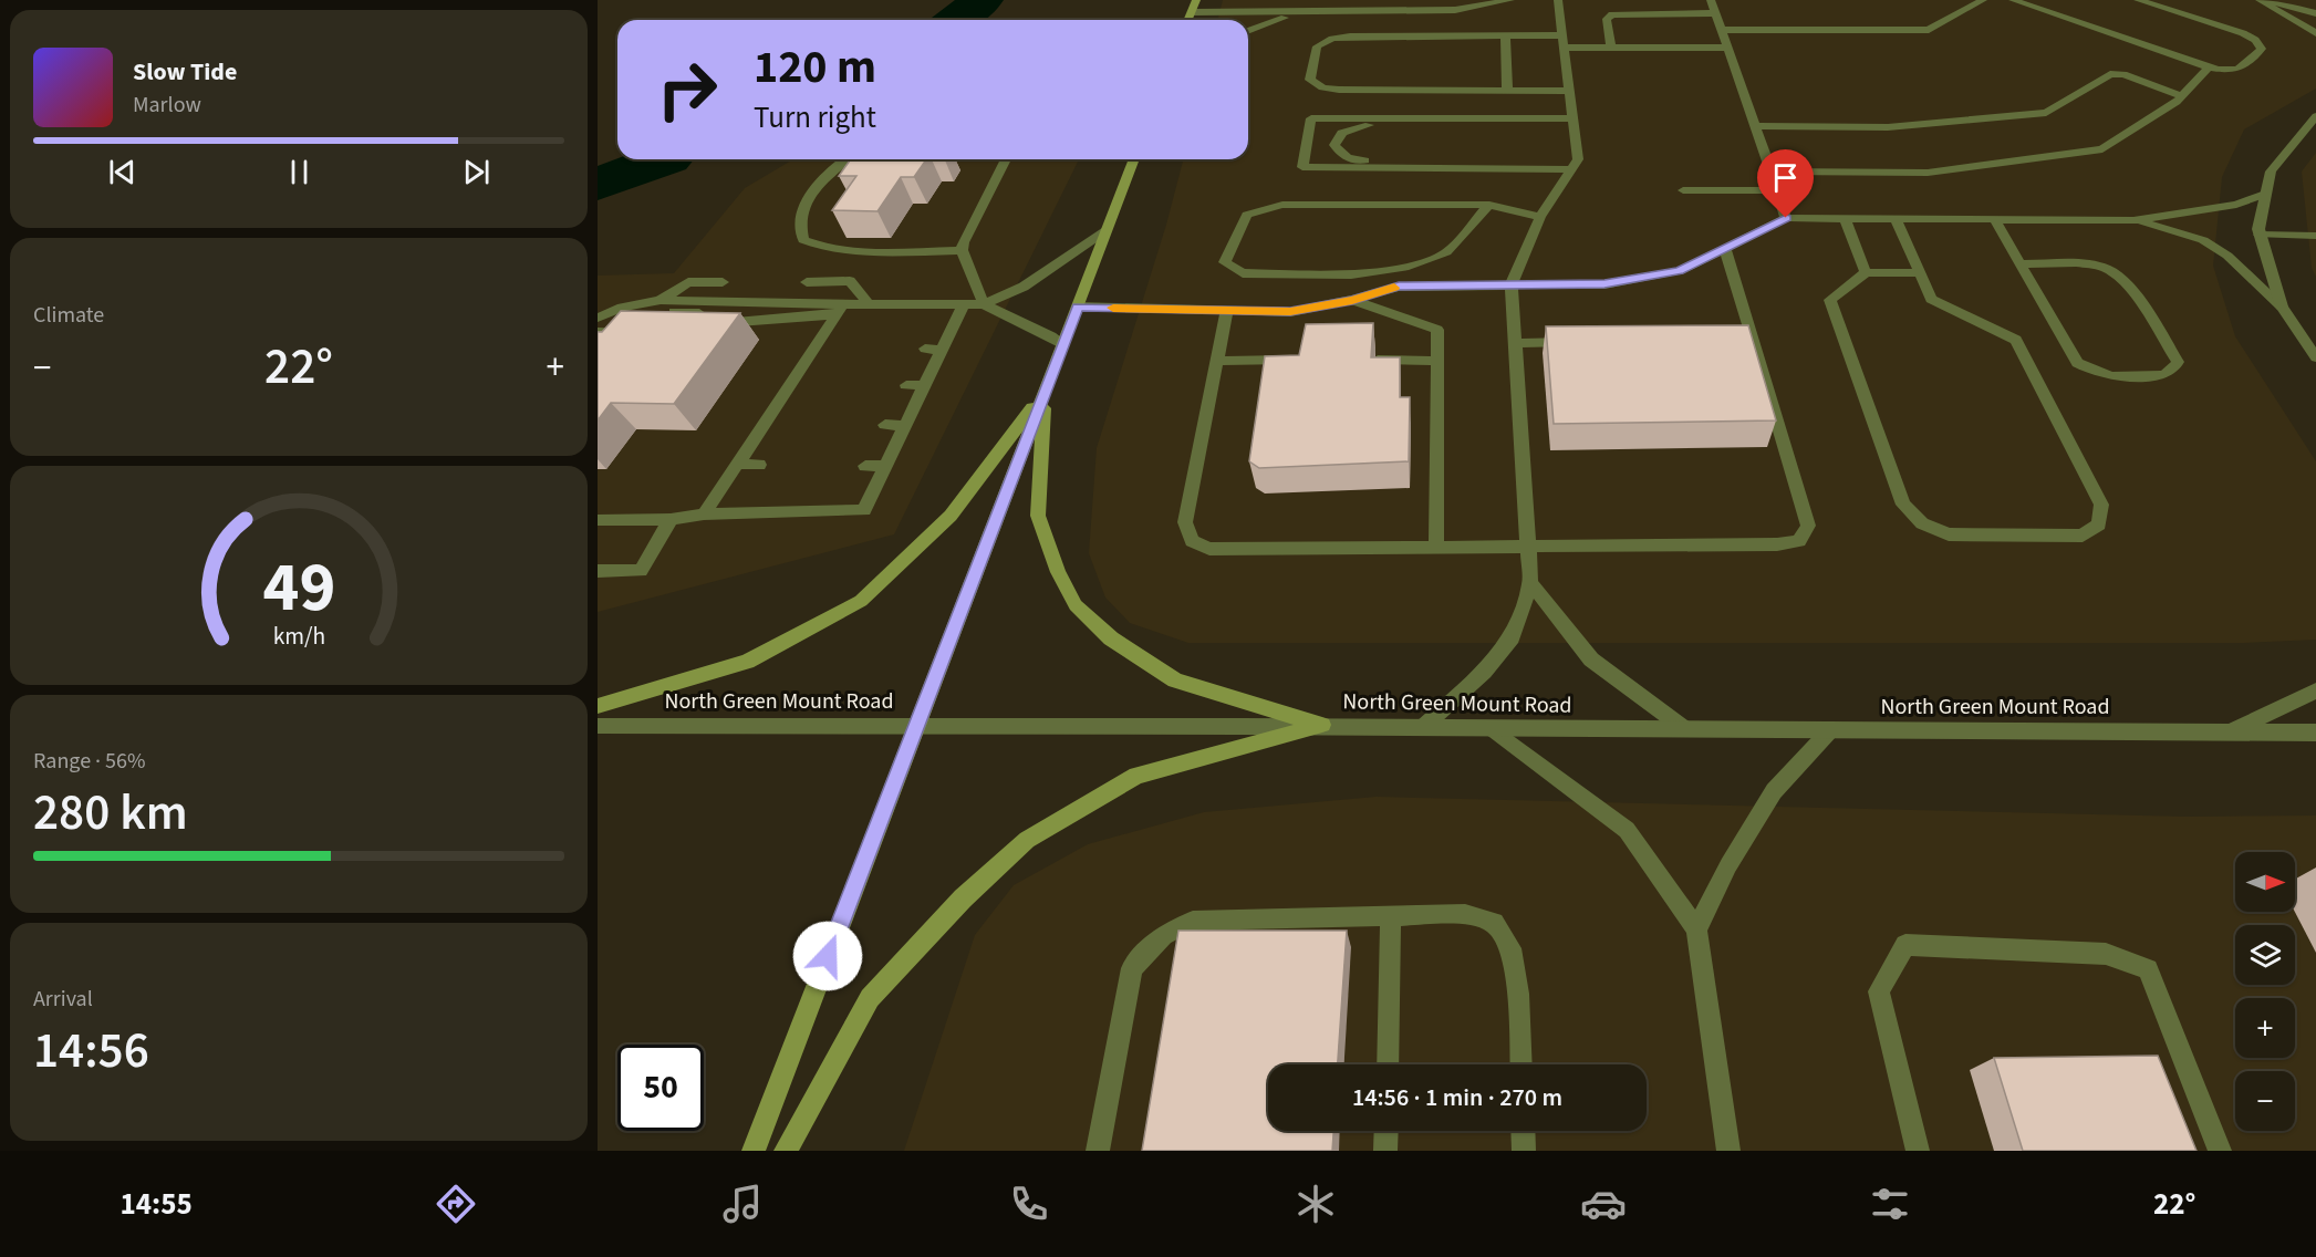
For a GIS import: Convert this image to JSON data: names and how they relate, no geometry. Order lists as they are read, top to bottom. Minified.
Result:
{"streets":{"street":["North Green Mount Road"]},"north":"right","page":{"turn":["120 m","Turn right"],"song":["Slow Tide","Marlow"],"tile":["Climate",["Range · 56%","280 km"],["Arrival","14:56"]],"heat":["−","22°","+"],"map_buttons":["+","−"],"limit":"50","trip":"14:56 · 1 min · 270 m","tabs":["14:55","22°"],"gauge":["49","km/h"]}}
